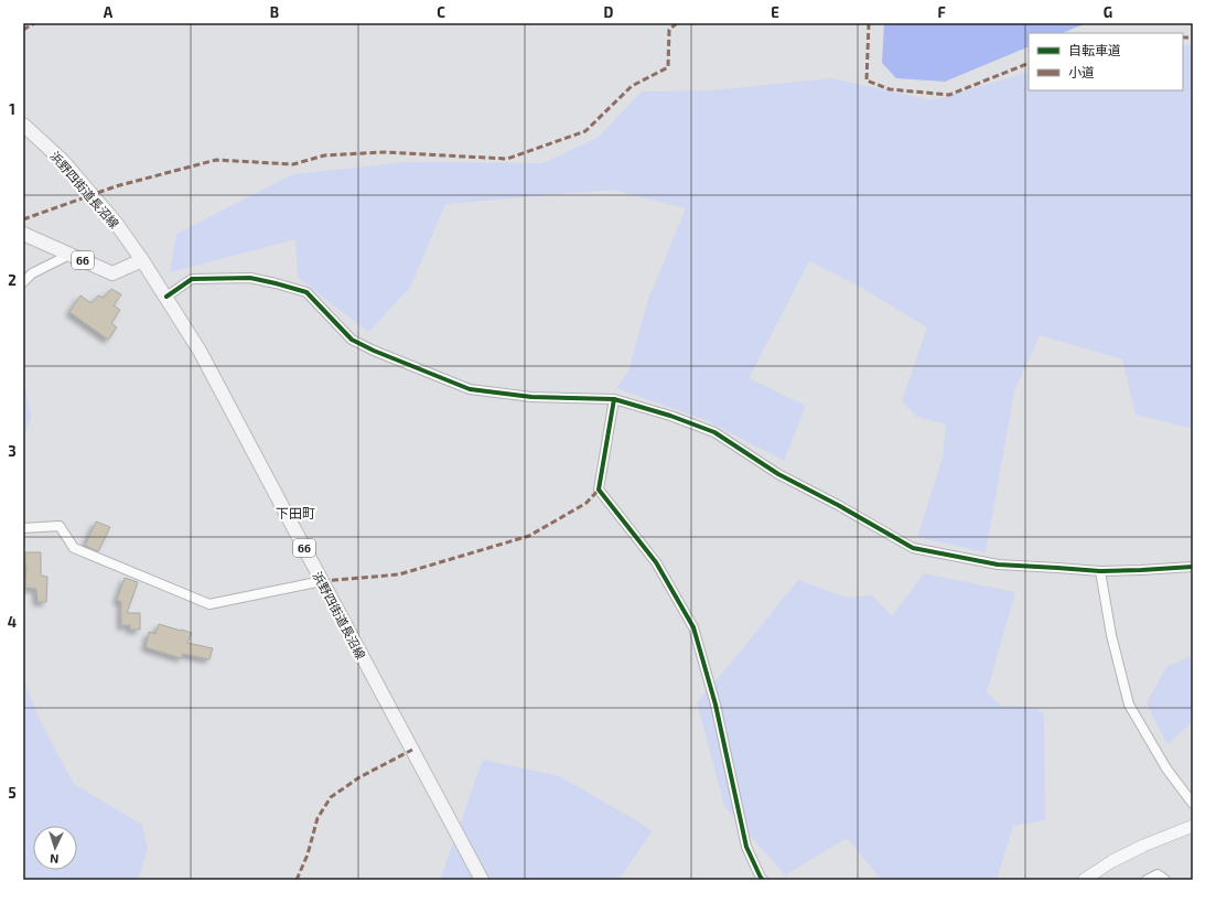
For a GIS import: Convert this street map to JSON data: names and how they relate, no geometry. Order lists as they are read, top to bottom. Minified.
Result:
{"streets":{"main road":["浜野四街道長沼線","66"]},"crossings":[["浜野四街道長沼線","66"]],"districts":["下田町"],"legend":["自転車道","小道"],"north":"bottom","grid":{"columns":["A","B","C","D","E","F","G"],"rows":["1","2","3","4","5"]}}
